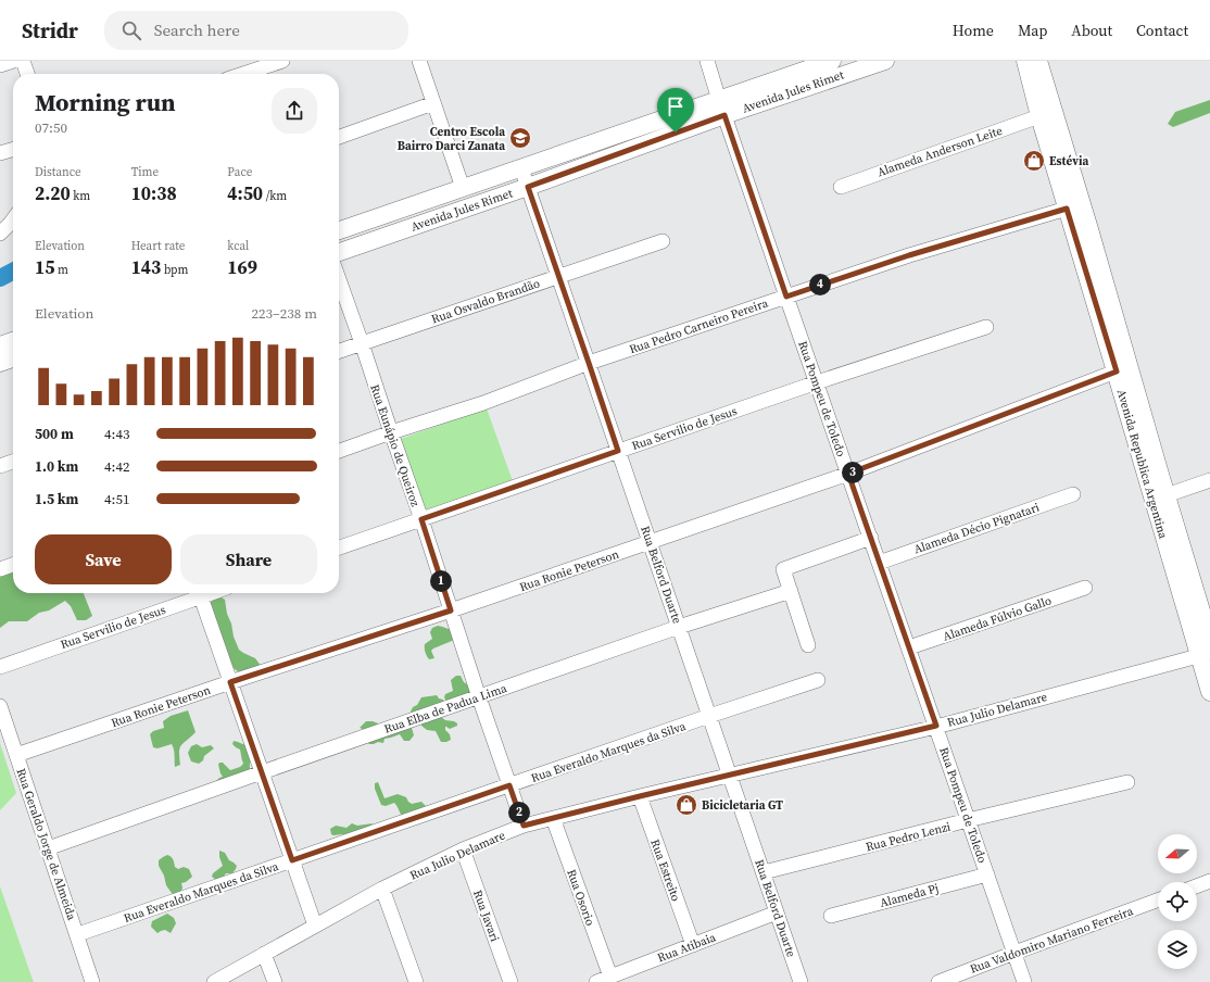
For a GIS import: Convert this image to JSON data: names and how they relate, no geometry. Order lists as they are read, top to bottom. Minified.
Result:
{"streets":{"main road":["Avenida Jules Rimet","Avenida Republica Argentina"],"street":["Alameda Anderson Leite","Rua Osvaldo Brandão","Rua Pedro Carneiro Pereira","Rua Pompeu de Toledo","Rua Servilio de Jesus","Rua Eunápio de Queiroz","Alameda Décio Pignatari","Rua Ronie Peterson","Rua Belford Duarte","Alameda Fúlvio Gallo","Rua Elba de Padua Lima","Rua Julio Delamare","Rua Everaldo Marques da Silva","Rua Pedro Lenzi","Rua Geraldo Jorge de Almeida","Rua Estreito","Alameda Pj","Rua Osorio","Rua Javari","Rua Valdomiro Mariano Ferreira","Rua Atibaia"]},"crossings":[["Avenida Jules Rimet","Rua Pompeu de Toledo"],["Avenida Jules Rimet","Rua Belford Duarte"],["Alameda Anderson Leite","Avenida Republica Argentina"],["Rua Osvaldo Brandão","Rua Eunápio de Queiroz"],["Rua Osvaldo Brandão","Rua Belford Duarte"],["Rua Pedro Carneiro Pereira","Rua Pompeu de Toledo"],["Rua Pedro Carneiro Pereira","Rua Eunápio de Queiroz"],["Rua Pedro Carneiro Pereira","Avenida Republica Argentina"],["Rua Pedro Carneiro Pereira","Rua Belford Duarte"],["Rua Pompeu de Toledo","Rua Servilio de Jesus"],["Rua Pompeu de Toledo","Alameda Décio Pignatari"],["Rua Pompeu de Toledo","Rua Ronie Peterson"],["Rua Pompeu de Toledo","Alameda Fúlvio Gallo"],["Rua Pompeu de Toledo","Rua Julio Delamare"],["Rua Pompeu de Toledo","Rua Pedro Lenzi"],["Rua Pompeu de Toledo","Alameda Pj"],["Rua Pompeu de Toledo","Rua Valdomiro Mariano Ferreira"],["Rua Servilio de Jesus","Rua Eunápio de Queiroz"],["Rua Servilio de Jesus","Rua Belford Duarte"],["Rua Eunápio de Queiroz","Rua Ronie Peterson"],["Rua Eunápio de Queiroz","Rua Elba de Padua Lima"],["Rua Eunápio de Queiroz","Rua Julio Delamare"],["Rua Eunápio de Queiroz","Rua Everaldo Marques da Silva"],["Avenida Republica Argentina","Rua Ronie Peterson"],["Avenida Republica Argentina","Rua Julio Delamare"],["Rua Ronie Peterson","Rua Belford Duarte"],["Rua Ronie Peterson","Rua Geraldo Jorge de Almeida"],["Rua Belford Duarte","Rua Elba de Padua Lima"],["Rua Belford Duarte","Rua Julio Delamare"],["Rua Belford Duarte","Rua Everaldo Marques da Silva"],["Rua Belford Duarte","Rua Pedro Lenzi"],["Rua Belford Duarte","Rua Atibaia"],["Rua Elba de Padua Lima","Rua Geraldo Jorge de Almeida"],["Rua Julio Delamare","Rua Estreito"],["Rua Julio Delamare","Rua Osorio"],["Rua Julio Delamare","Rua Javari"],["Rua Everaldo Marques da Silva","Rua Geraldo Jorge de Almeida"],["Rua Estreito","Rua Atibaia"],["Rua Osorio","Rua Atibaia"]],"places":{"school or university":["Centro Escola Bairro Darci Zanata"],"shop":["Estévia","Bicicletaria GT"]},"north":"left","page":{"header":"Stridr","search":"Search here","nav":["Home","Map","About","Contact"],"heading":["Morning run","07:50"],"stats":[["Distance","2.20 km"],["Time","10:38"],["Pace","4:50 /km"],["Elevation","15 m"],["Heart rate","143 bpm"],["kcal","169"]],"pins":["4","3","1","2"],"chart":["Elevation","223–238 m"],"list":[{"name":"500 m","note":"4:43"},{"name":"1.0 km","note":"4:42"},{"name":"1.5 km","note":"4:51"}],"buttons":["Save","Share"]}}
